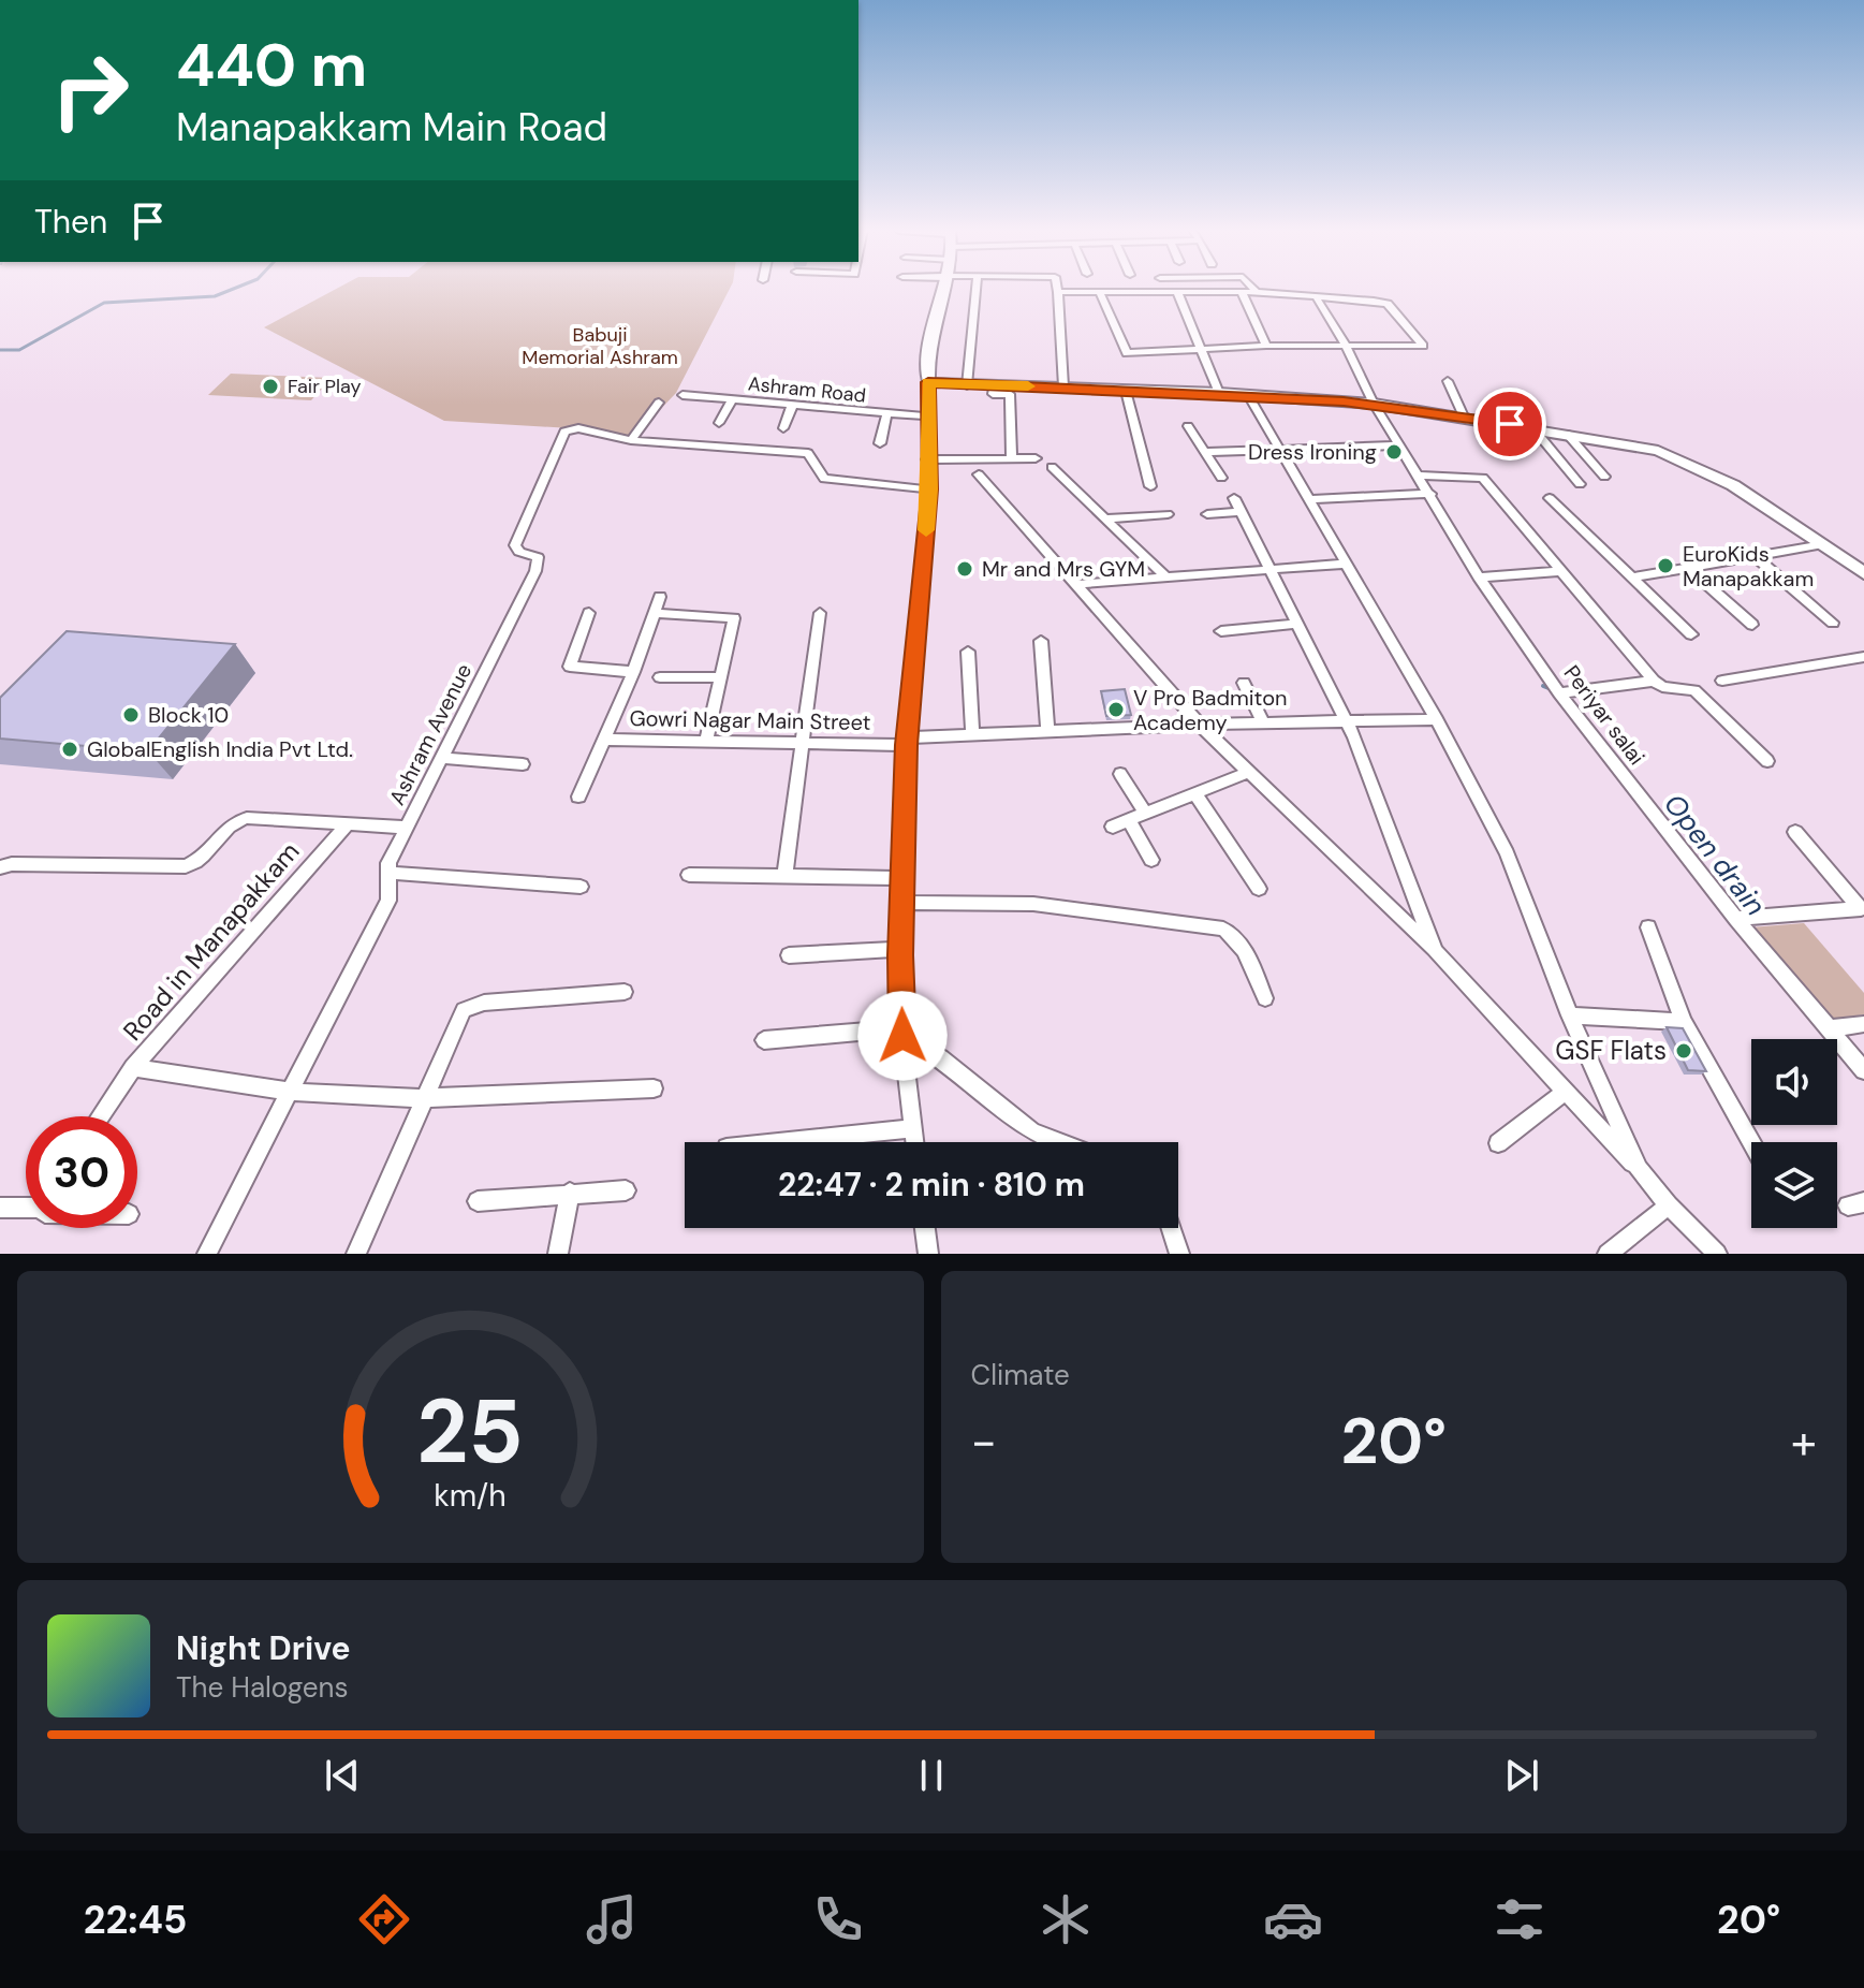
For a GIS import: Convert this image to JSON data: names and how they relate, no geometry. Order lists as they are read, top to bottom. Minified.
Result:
{"streets":{"street":["Ashram Road","Periyar salai","Gowri Nagar Main Street","Ashram Avenue","Road in Manapakkam"]},"crossings":[["Ashram Avenue","Road in Manapakkam"]],"water":["Open drain"],"parks":["Babuji Memorial Ashram"],"places":["Fair Play","Dress Ironing","EuroKids Manapakkam","Mr and Mrs GYM","V Pro Badmiton Academy","Block 10","GlobalEnglish India Pvt Ltd.","GSF Flats"],"page":{"turn":["440 m","Manapakkam Main Road"],"then":"Then","limit":"30","trip":"22:47 · 2 min · 810 m","tile":"Climate","heat":["−","20°","+"],"song":["Night Drive","The Halogens"],"tabs":["22:45","20°"],"gauge":["25","km/h"]}}
